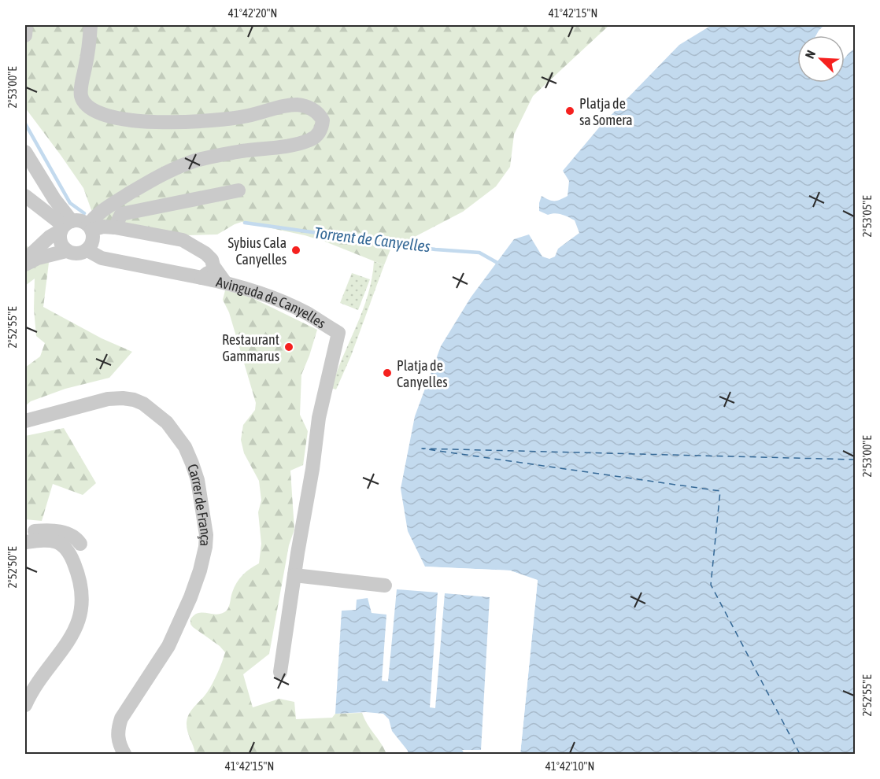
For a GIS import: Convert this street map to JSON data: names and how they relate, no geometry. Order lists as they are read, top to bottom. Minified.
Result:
{"streets":{"street":["Avinguda de Canyelles","Carrer de França"]},"water":["Torrent de Canyelles"],"places":["Platja de sa Somera","Sybius Cala Canyelles","Restaurant Gammarus","Platja de Canyelles"],"north":"top left","coordinates":["41°42'20\"N","41°42'15\"N","2°53'00\"E","2°53'05\"E","2°52'55\"E","2°52'50\"E","41°42'10\"N"]}
